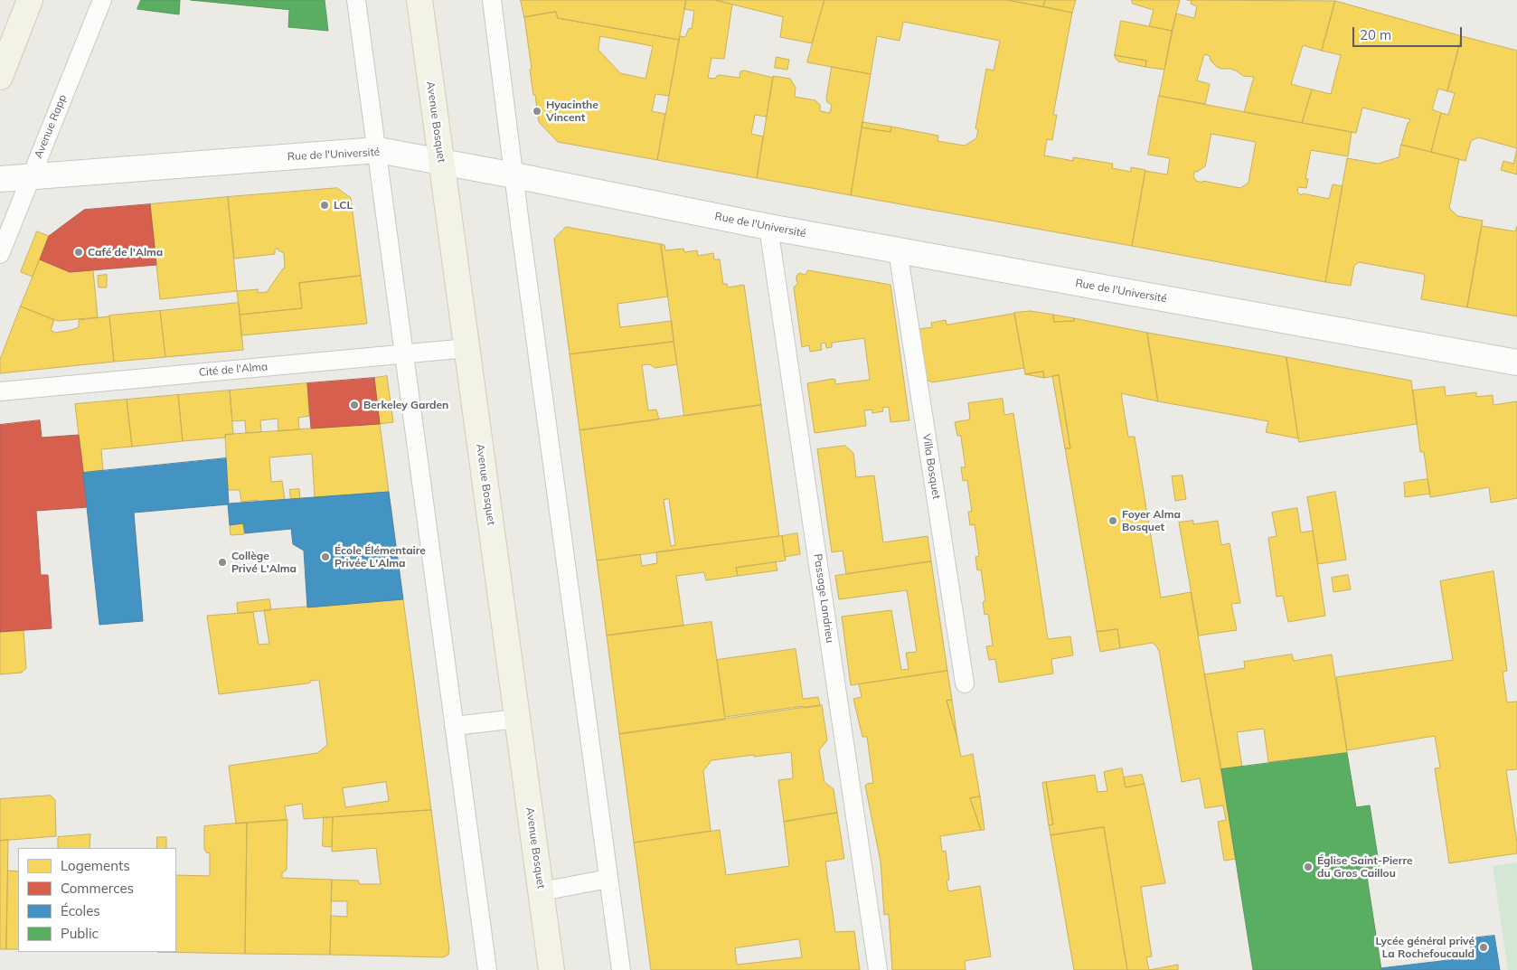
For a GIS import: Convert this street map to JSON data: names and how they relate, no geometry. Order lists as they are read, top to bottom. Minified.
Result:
{"streets":{"main road":["Avenue Bosquet"],"street":["Rue de l'Université"],"lane":["Avenue Rapp","Cité de l'Alma","Villa Bosquet","Passage Landrieu"]},"crossings":[["Avenue Bosquet","Rue de l'Université"],["Avenue Bosquet","Cité de l'Alma"],["Avenue Rapp","Rue de l'Université"],["Rue de l'Université","Villa Bosquet"],["Rue de l'Université","Passage Landrieu"]],"places":["Hyacinthe Vincent","LCL","Café de l'Alma","Berkeley Garden","Foyer Alma Bosquet","École Élémentaire Privée L'Alma","Collège Privé L'Alma","Église Saint-Pierre du Gros Caillou","Lycée général privé La Rochefoucauld"],"legend":["Logements","Commerces","Écoles","Public"],"scale_bar":"20 m"}
